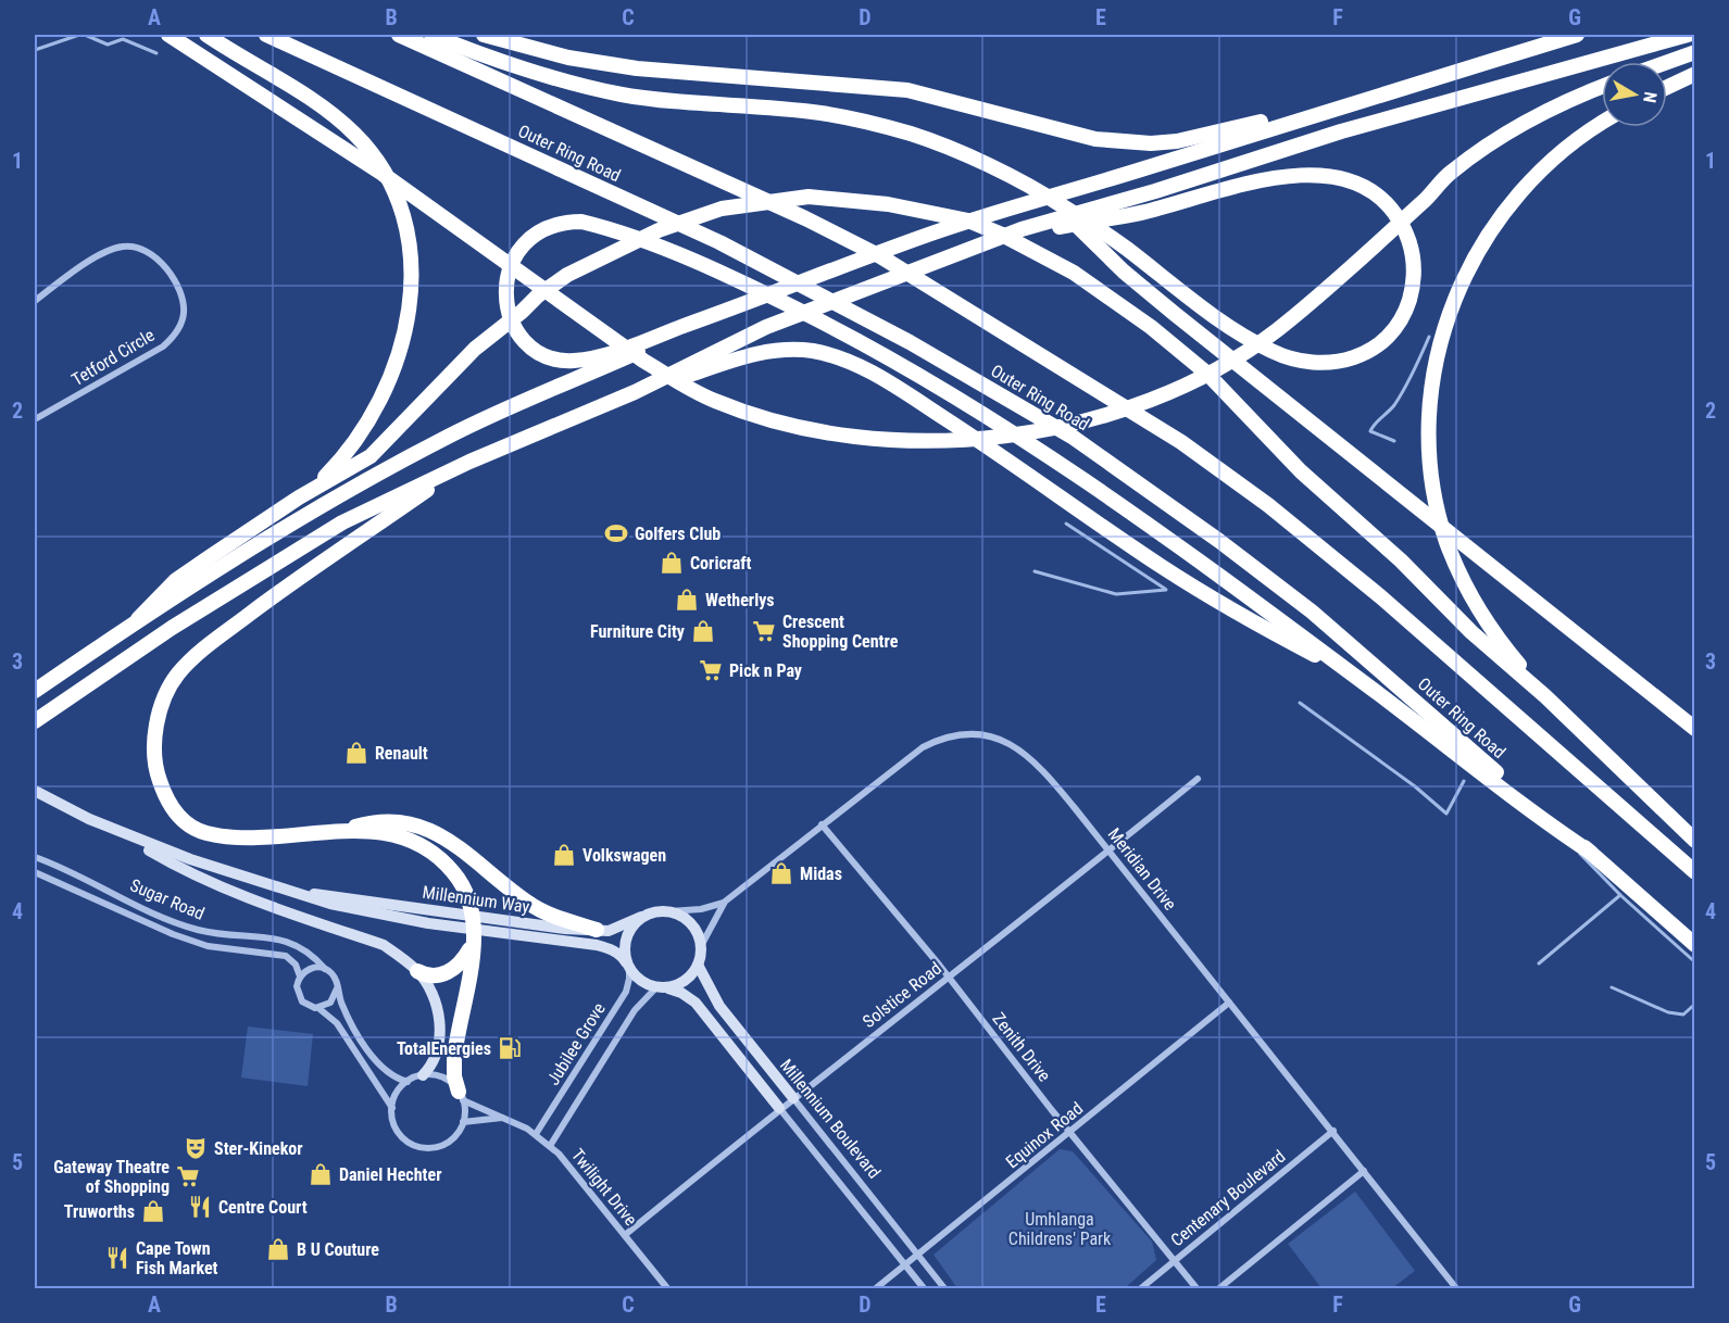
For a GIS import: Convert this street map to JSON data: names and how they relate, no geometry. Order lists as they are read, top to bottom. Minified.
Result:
{"streets":{"highway":["Outer Ring Road"],"street":["Tetford Circle","Meridian Drive","Sugar Road","Millennium Way","Solstice Road","Jubilee Grove","Zenith Drive","Millennium Boulevard","Equinox Road","Twilight Drive","Centenary Boulevard"]},"crossings":[["Meridian Drive","Millennium Way"],["Meridian Drive","Solstice Road"],["Meridian Drive","Jubilee Grove"],["Meridian Drive","Zenith Drive"],["Meridian Drive","Millennium Boulevard"],["Meridian Drive","Equinox Road"],["Meridian Drive","Centenary Boulevard"],["Millennium Way","Jubilee Grove"],["Millennium Way","Millennium Boulevard"],["Solstice Road","Zenith Drive"],["Solstice Road","Millennium Boulevard"],["Solstice Road","Twilight Drive"],["Jubilee Grove","Millennium Boulevard"],["Jubilee Grove","Twilight Drive"],["Zenith Drive","Equinox Road"],["Zenith Drive","Centenary Boulevard"],["Millennium Boulevard","Equinox Road"]],"parks":["Umhlanga Childrens' Park"],"places":{"sports":["Golfers Club"],"shop":["Coricraft","Wetherlys","Furniture City","Renault","Volkswagen","Midas","Daniel Hechter","Truworths","B U Couture"],"supermarket":["Crescent Shopping Centre","Pick n Pay","Gateway Theatre of Shopping"],"fuel station":["TotalEnergies"],"theatre":["Ster-Kinekor"],"restaurant":["Centre Court","Cape Town Fish Market"]},"north":"right","grid":{"columns":["A","B","C","D","E","F","G"],"rows":["1","2","3","4","5"]}}
